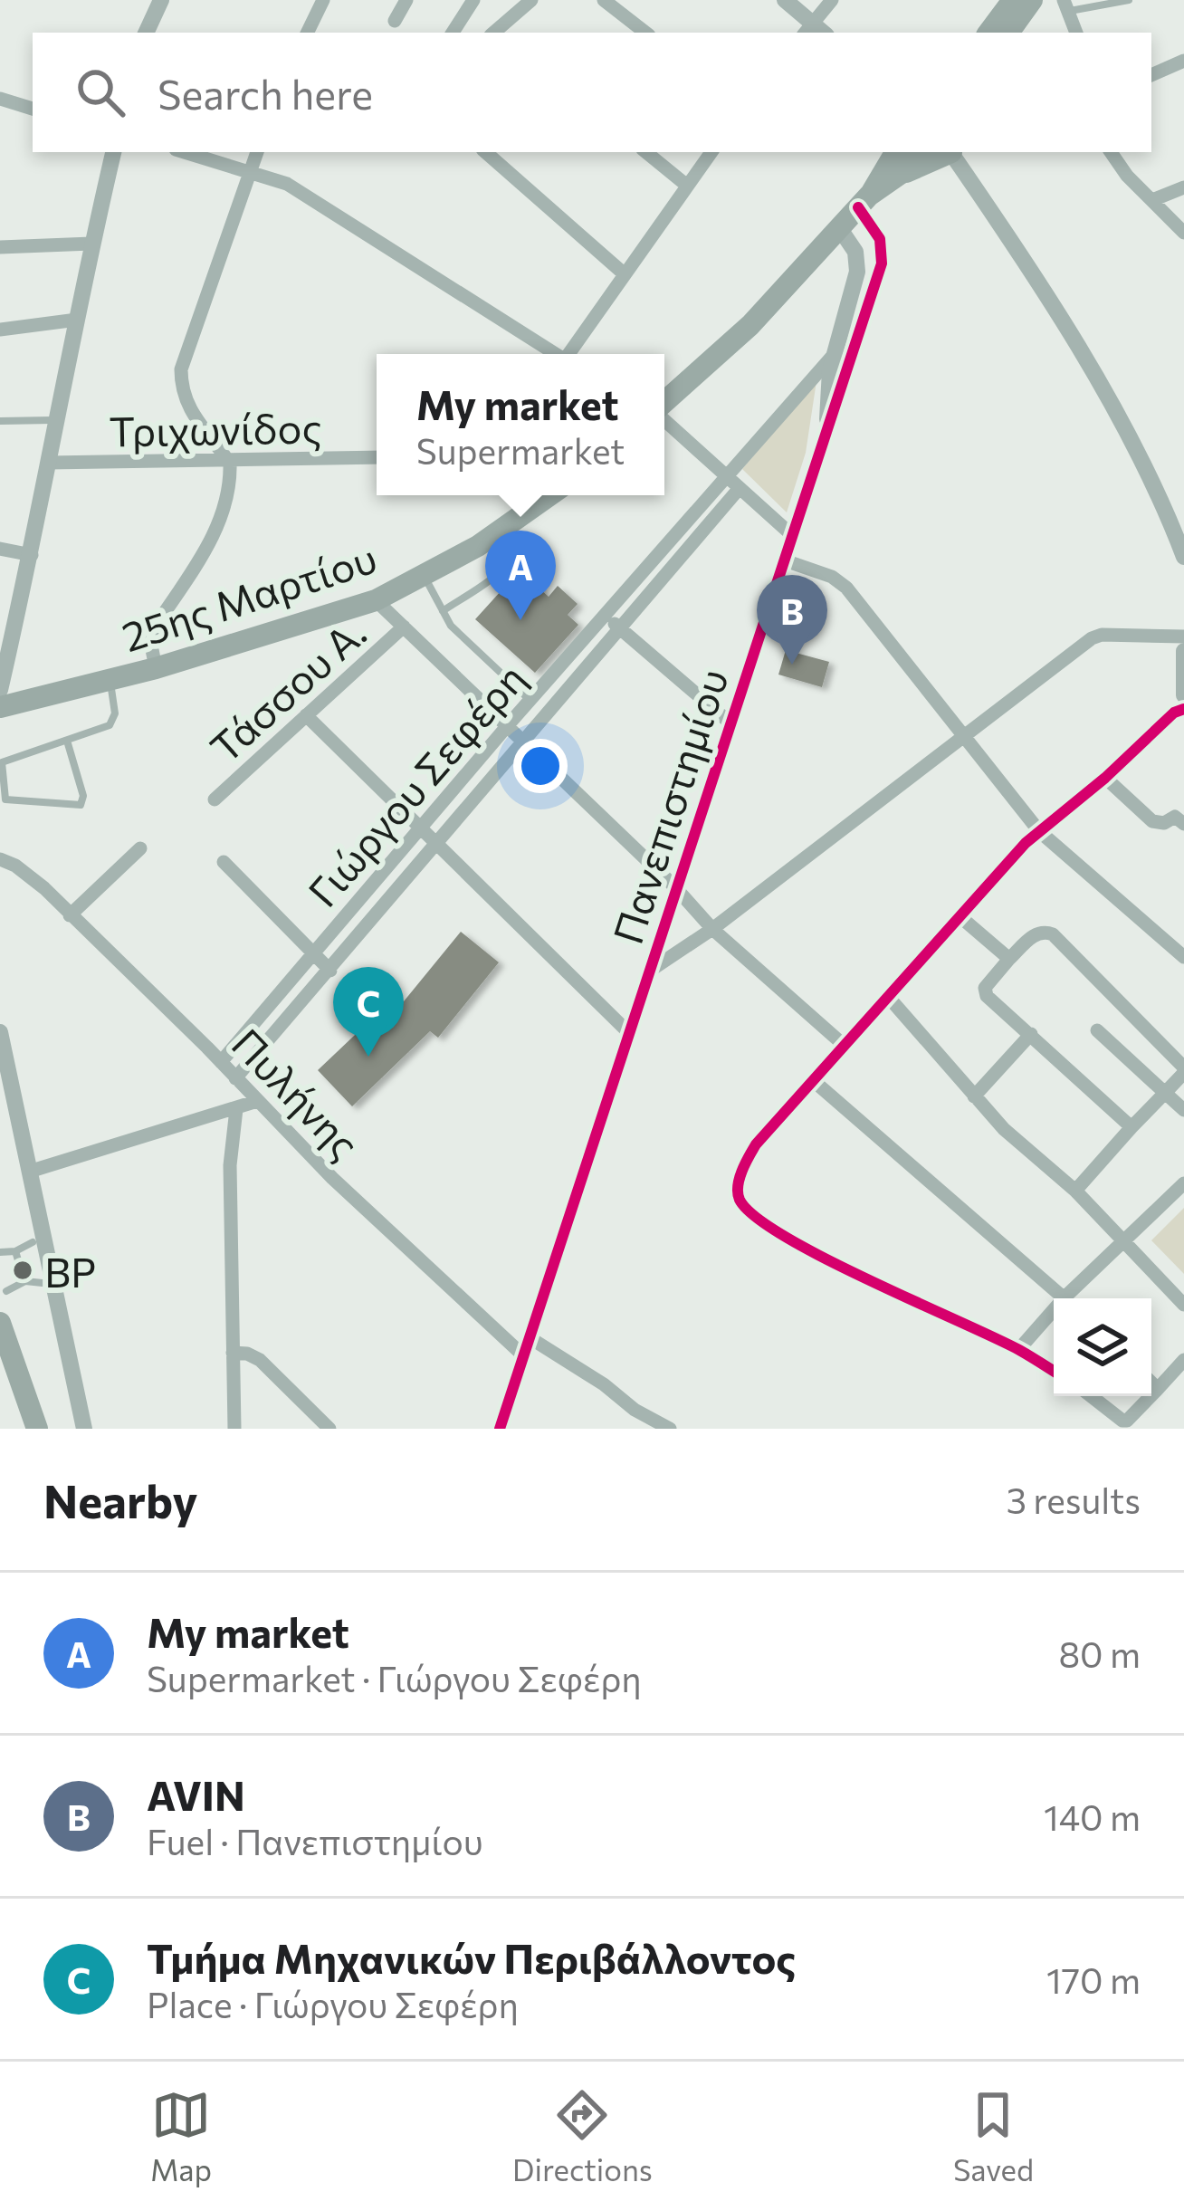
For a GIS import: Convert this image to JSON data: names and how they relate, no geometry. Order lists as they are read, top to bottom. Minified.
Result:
{"streets":{"main road":["25ης Μαρτίου"],"street":["Τριχωνίδος","Τάσσου Α.","Γιώργου Σεφέρη","Πανεπιστημίου","Πυλήνης"]},"crossings":[["Γιώργου Σεφέρη","Πανεπιστημίου"],["Γιώργου Σεφέρη","Πυλήνης"],["Πανεπιστημίου","Πυλήνης"]],"places":["BP"],"page":{"search":"Search here","popup":["My market","Supermarket"],"pins":["A","B","C"],"heading":["Nearby","3 results"],"list":[{"mark":"A","name":"My market","note":"Supermarket · Γιώργου Σεφέρη","value":"80 m"},{"mark":"B","name":"AVIN","note":"Fuel · Πανεπιστημίου","value":"140 m"},{"mark":"C","name":"Τμήμα Μηχανικών Περιβάλλοντος","note":"Place · Γιώργου Σεφέρη","value":"170 m"}],"nav":["Map","Directions","Saved"]}}
